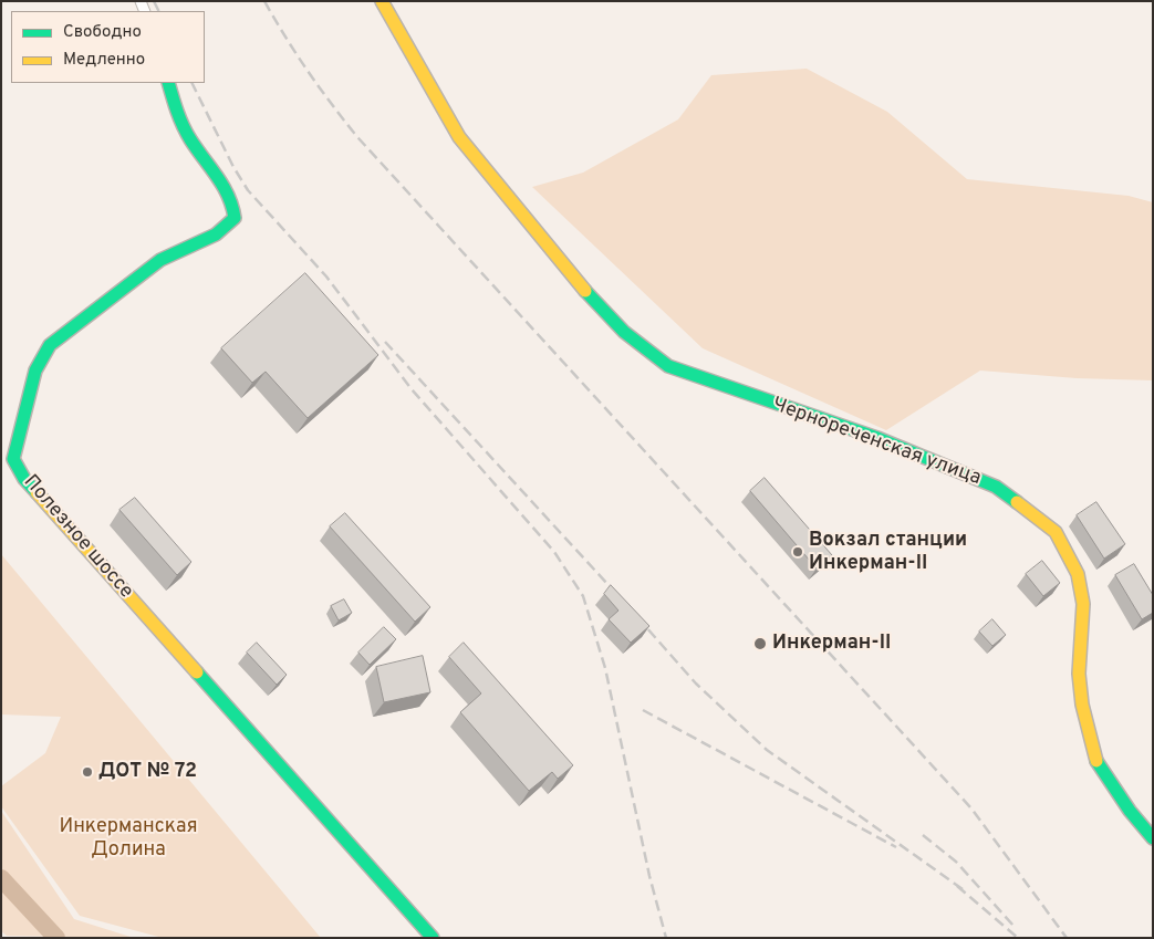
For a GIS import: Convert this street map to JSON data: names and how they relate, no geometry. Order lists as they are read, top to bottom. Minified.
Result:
{"streets":{"main road":["Чернореченская улица","Полезное шоссе"]},"parks":["Инкерманская Долина"],"places":["Вокзал станции Инкерман-II","Инкерман-II","ДОТ № 72"],"legend":["Свободно","Медленно"]}
